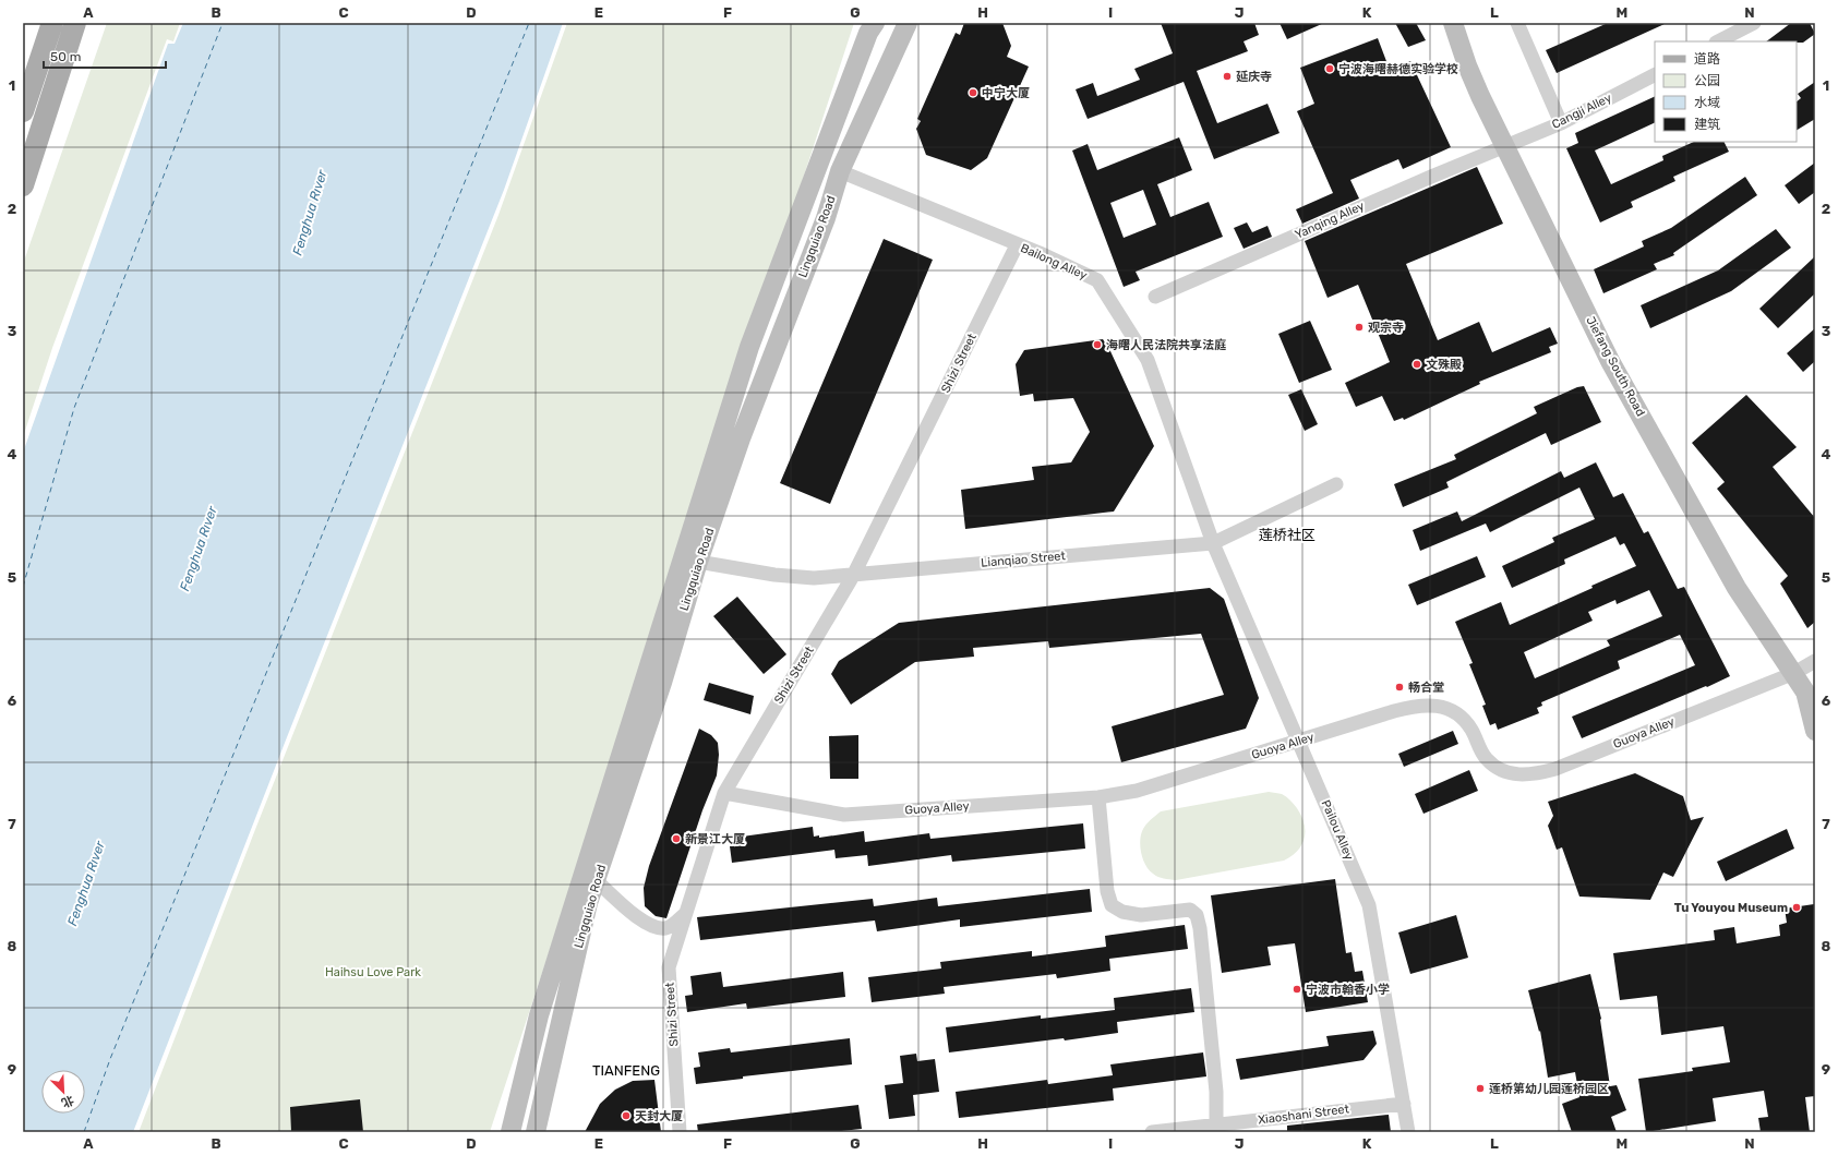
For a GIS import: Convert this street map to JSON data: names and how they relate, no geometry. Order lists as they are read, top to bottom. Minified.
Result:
{"streets":{"main road":["Lingquiao Road","Jiefang South Road"],"street":["Cangji Alley","Yanqing Alley","Bailong Alley","Shizi Street","Lianqiao Street","Guoya Alley","Pailou Alley","Xiaoshani Street"]},"crossings":[["Cangji Alley","Yanqing Alley"],["Cangji Alley","Jiefang South Road"],["Yanqing Alley","Jiefang South Road"],["Lingquiao Road","Bailong Alley"],["Lingquiao Road","Lianqiao Street"],["Bailong Alley","Shizi Street"],["Bailong Alley","Lianqiao Street"],["Bailong Alley","Pailou Alley"],["Shizi Street","Lianqiao Street"],["Shizi Street","Guoya Alley"],["Jiefang South Road","Guoya Alley"],["Lianqiao Street","Pailou Alley"],["Guoya Alley","Pailou Alley"],["Pailou Alley","Xiaoshani Street"]],"districts":["莲桥社区","TIANFENG"],"water":["Fenghua Rıver"],"parks":["Haihsu Love Park"],"places":["宁波海曙赫德实验学校","延庆寺","中宁大厦","观宗寺","海曙人民法院共享法庭","文殊殿","畅合堂","新景江大厦","Tu Youyou Museum","宁波市翰香小学","莲桥第幼儿园莲桥园区","天封大厦"],"legend":["道路","公园","水域","建筑"],"scale_bar":"50 m","north":"bottom right","grid":{"columns":["A","B","C","D","E","F","G","H","I","J","K","L","M","N"],"rows":["1","2","3","4","5","6","7","8","9"]}}
